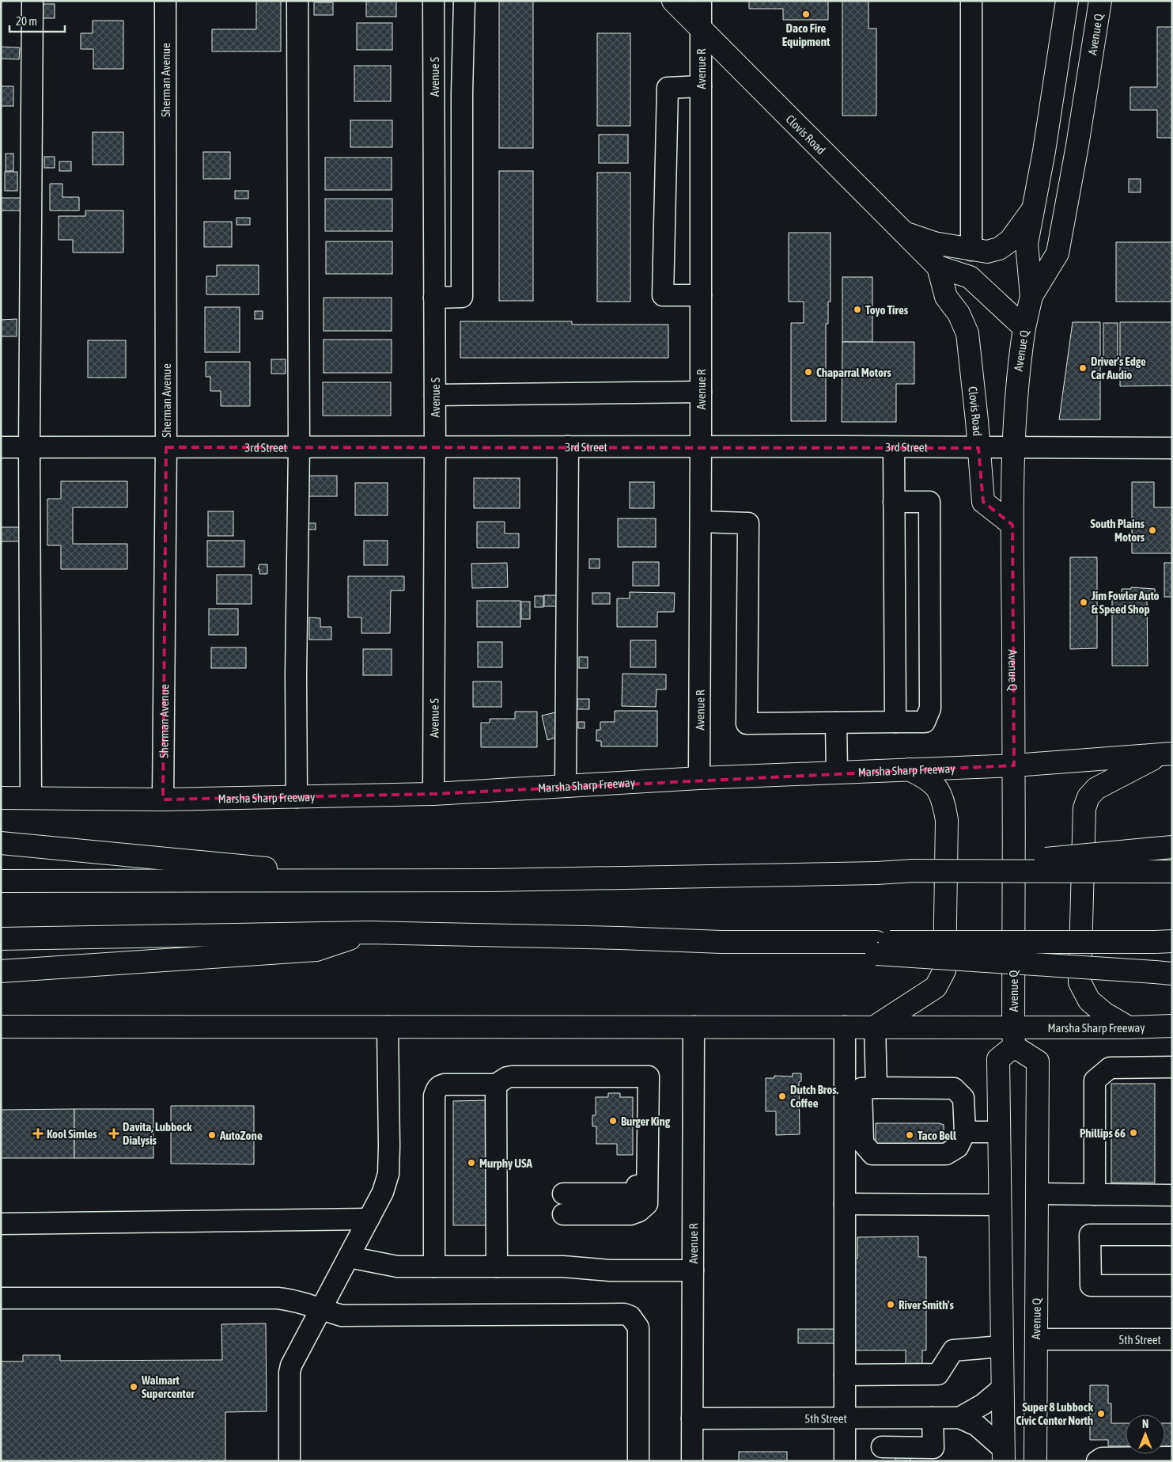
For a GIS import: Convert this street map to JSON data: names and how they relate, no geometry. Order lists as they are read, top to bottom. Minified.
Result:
{"streets":{"main road":["Avenue Q","Clovis Road","Marsha Sharp Freeway"],"street":["Avenue R","Avenue S","Sherman Avenue","3rd Street","5th Street"]},"crossings":[["Avenue Q","Clovis Road"],["Avenue Q","3rd Street"],["Avenue Q","Marsha Sharp Freeway"],["Avenue Q","5th Street"],["Avenue R","Clovis Road"],["Avenue R","3rd Street"],["Avenue R","Marsha Sharp Freeway"],["Avenue R","5th Street"],["Avenue S","3rd Street"],["Avenue S","Marsha Sharp Freeway"],["Sherman Avenue","3rd Street"],["Sherman Avenue","Marsha Sharp Freeway"],["Clovis Road","3rd Street"]],"places":{"other":["Daco Fire Equipment","Toyo Tires","Driver's Edge Car Audio","Chaparral Motors","South Plains Motors","Jim Fowler Auto & Speed Shop","Dutch Bros. Coffee","Burger King","Phillips 66","AutoZone","Taco Bell","Murphy USA","River Smith's","Walmart Supercenter","Super 8 Lubbock Civic Center North"],"health":["Kool Simles","Davita, Lubbock Dialysis"]},"scale_bar":"20 m","north":"top"}
